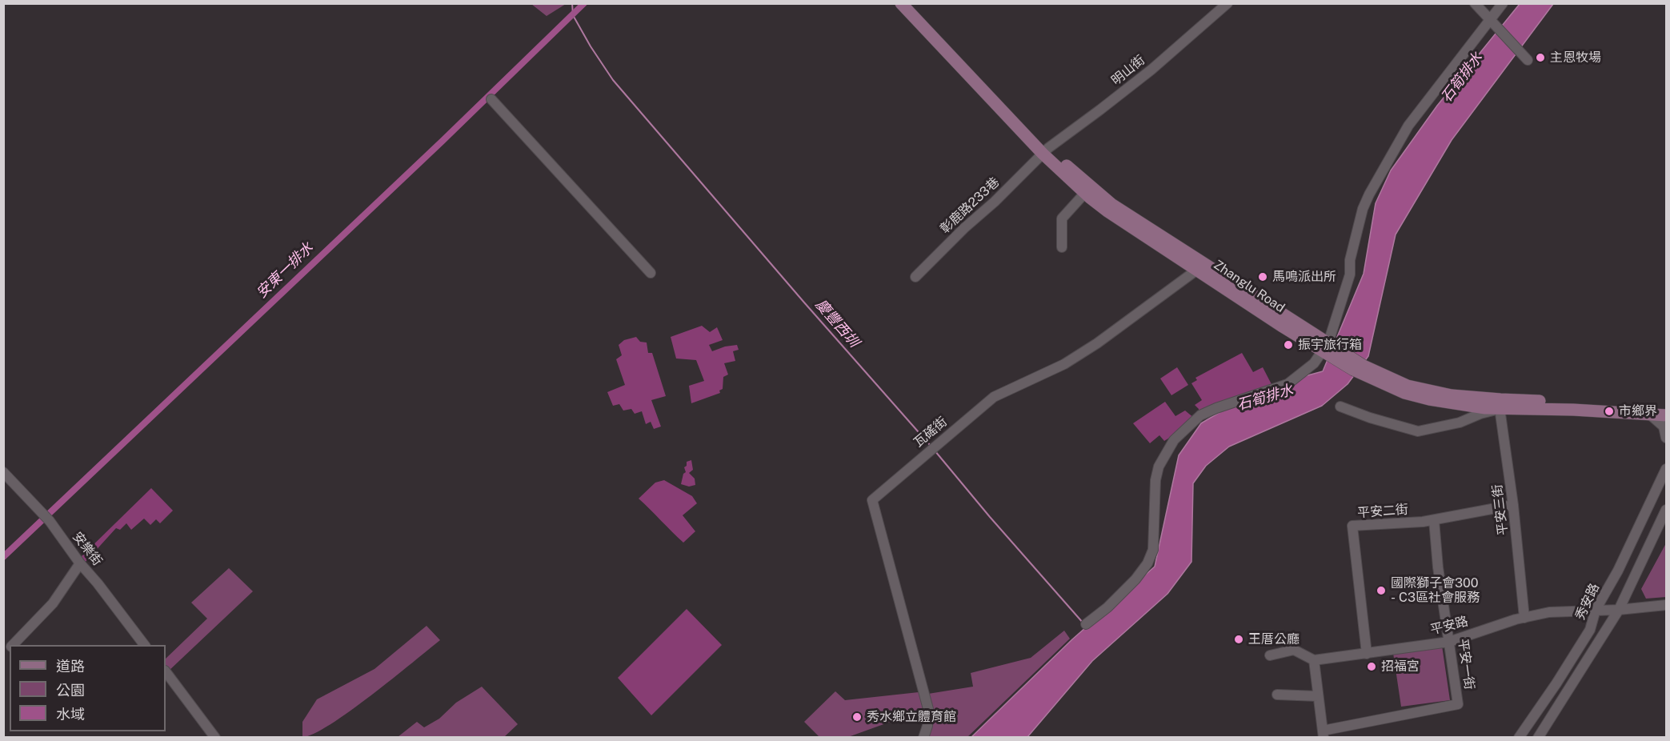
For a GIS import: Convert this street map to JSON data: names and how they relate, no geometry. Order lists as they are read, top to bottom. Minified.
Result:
{"streets":{"main road":["Zhanglu Road"],"street":["明山街","彰鹿路233巷","瓦磘街","平安三街","平安二街","安樂街","秀安路","平安路","平安一街"]},"crossings":[["明山街","彰鹿路233巷"],["明山街","Zhanglu Road"],["彰鹿路233巷","Zhanglu Road"],["Zhanglu Road","瓦磘街"],["Zhanglu Road","平安三街"],["平安三街","平安二街"],["平安三街","平安路"],["平安二街","平安路"],["平安二街","平安一街"],["秀安路","平安路"],["平安路","平安一街"]],"water":["石筍排水","安東一排水","慶豐西圳"],"places":["主恩牧場","馬鳴派出所","振宇旅行箱","市鄉界","國際獅子會300 - C3區社會服務","王厝公廳","招福宮","秀水鄉立體育館"],"legend":["道路","公園","水域"]}
